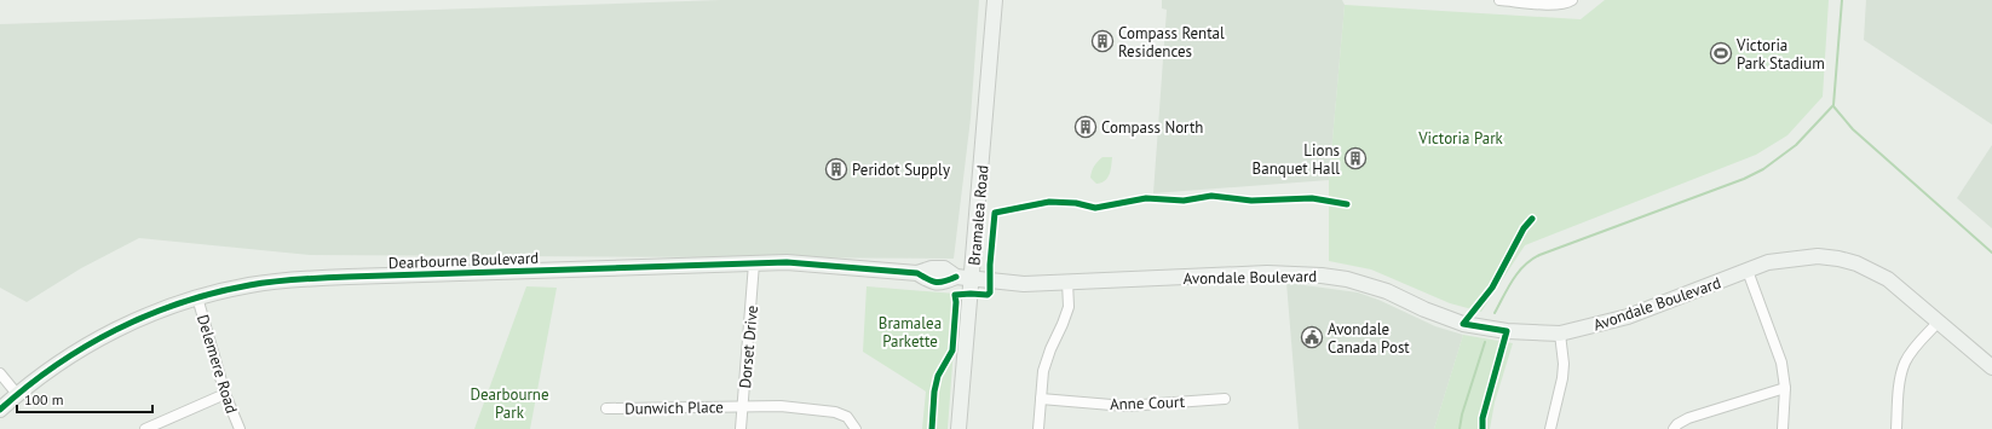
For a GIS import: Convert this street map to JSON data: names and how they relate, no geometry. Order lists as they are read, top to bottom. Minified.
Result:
{"streets":{"street":["Bramalea Road","Dearbourne Boulevard","Avondale Boulevard","Dorset Drive","Delemere Road","Anne Court","Dunwich Place"]},"crossings":[["Bramalea Road","Dearbourne Boulevard"],["Bramalea Road","Avondale Boulevard"],["Dearbourne Boulevard","Avondale Boulevard"],["Dearbourne Boulevard","Dorset Drive"],["Dearbourne Boulevard","Delemere Road"],["Dorset Drive","Dunwich Place"]],"parks":["Victoria Park","Bramalea Parkette","Dearbourne Park"],"places":{"building":["Compass Rental Residences","Compass North","Lions Banquet Hall","Peridot Supply"],"sports":["Victoria Park Stadium"],"public building":["Avondale Canada Post"]},"scale_bar":"100 m"}
